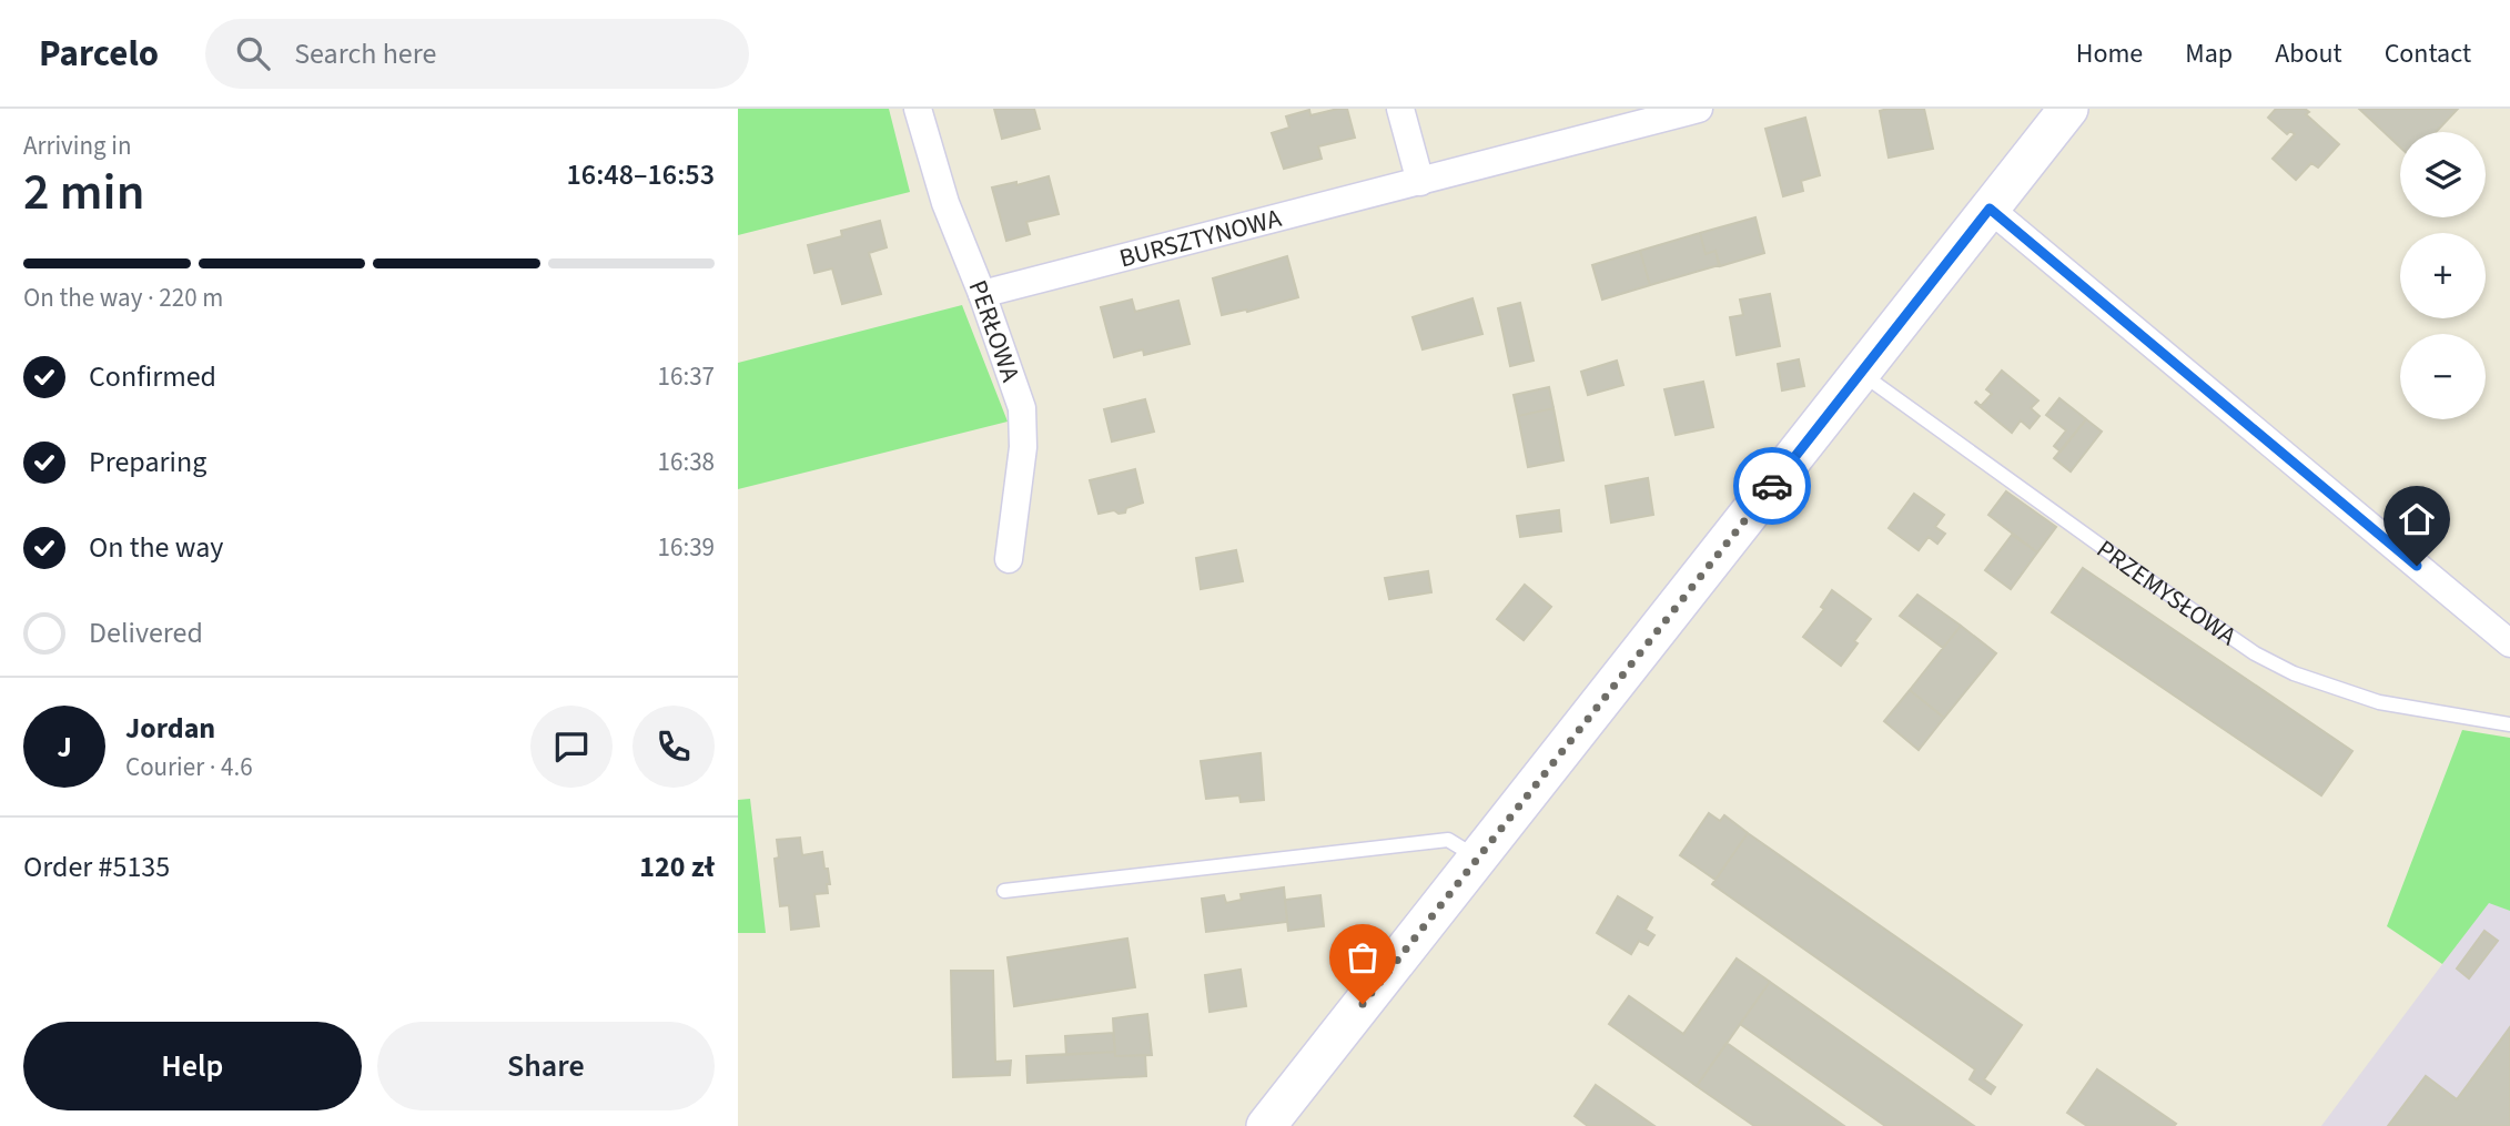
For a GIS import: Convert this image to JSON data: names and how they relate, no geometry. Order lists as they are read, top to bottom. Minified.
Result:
{"streets":{"street":["BURSZTYNOWA","PERŁOWA"],"lane":["PRZEMYSŁOWA"]},"crossings":[["BURSZTYNOWA","PERŁOWA"]],"page":{"header":"Parcelo","search":"Search here","nav":["Home","Map","About","Contact"],"heading":["2 min","Arriving in","16:48–16:53"],"panel":["Jordan","Courier · 4.6","Order #5135","120 zł"],"map_buttons":["+","−"],"bar":"On the way · 220 m","list":[["Confirmed","16:37"],["Preparing","16:38"],["On the way","16:39"],"Delivered"],"round":"J","buttons":["Help","Share"]}}
